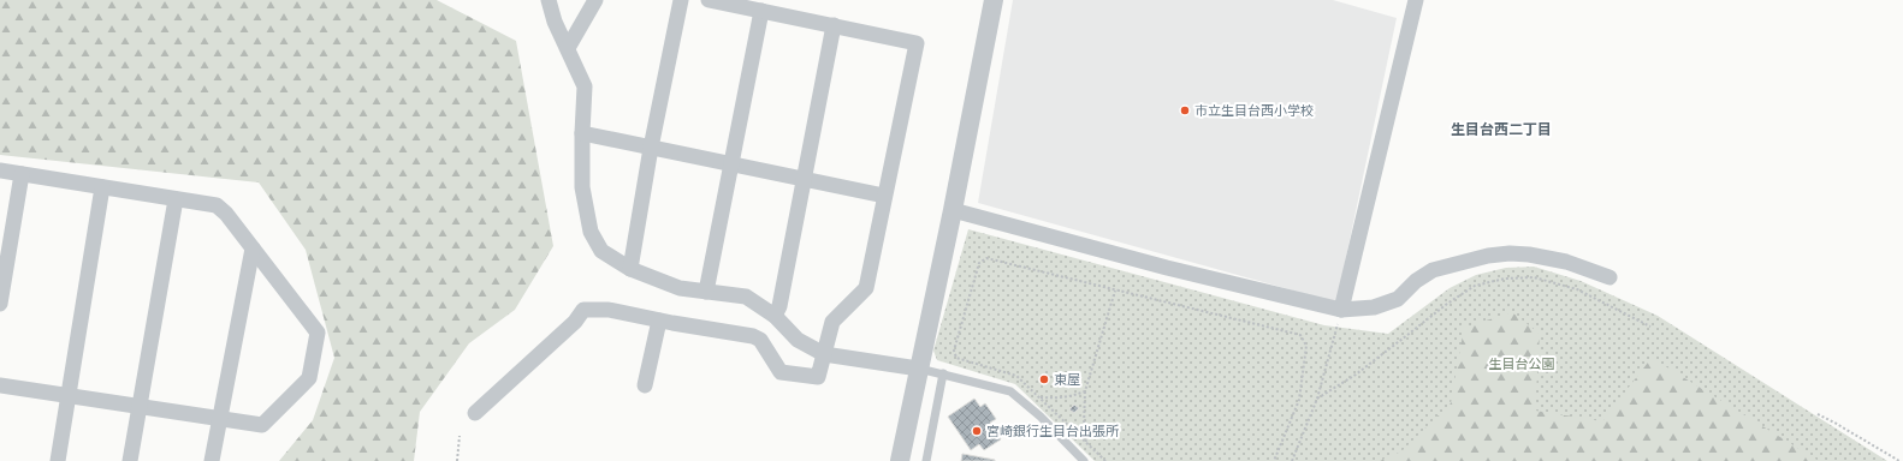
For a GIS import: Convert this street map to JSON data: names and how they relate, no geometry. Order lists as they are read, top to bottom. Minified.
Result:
{"districts":["生目台西二丁目"],"parks":["生目台公園"],"places":["市立生目台西小学校","東屋","宮崎銀行生目台出張所"]}
